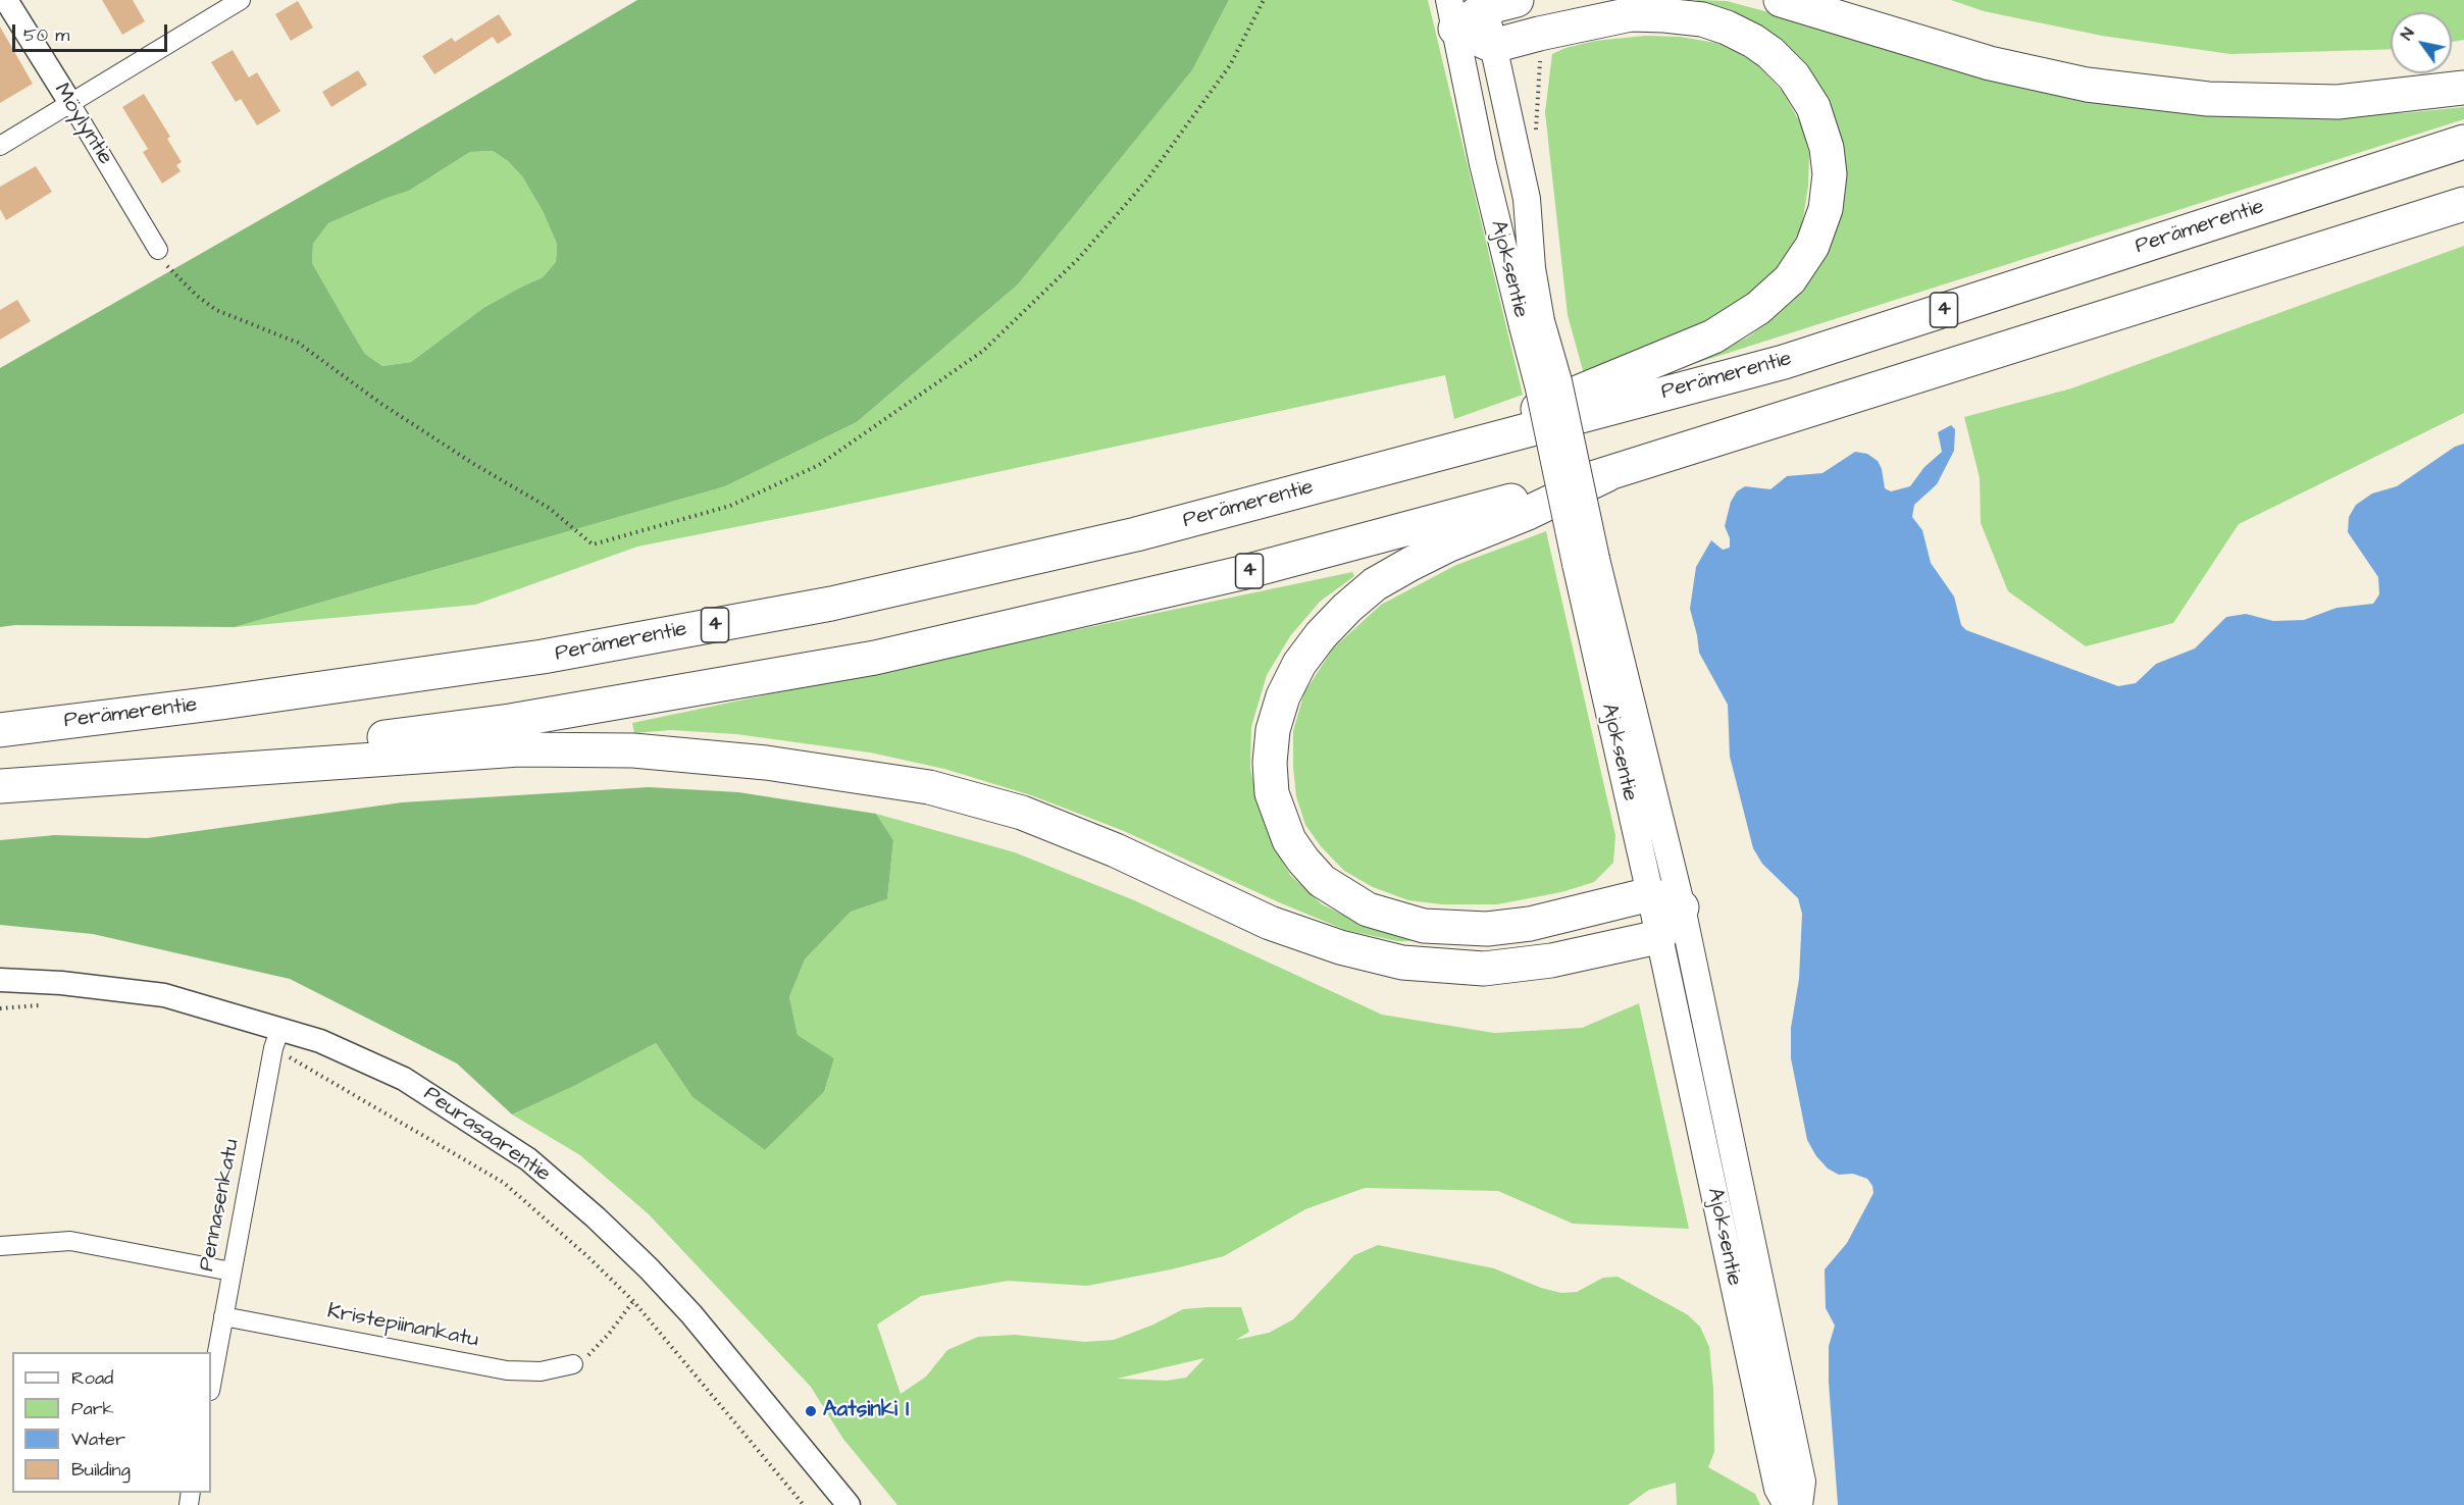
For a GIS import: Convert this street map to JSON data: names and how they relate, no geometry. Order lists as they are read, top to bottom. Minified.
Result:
{"streets":{"highway":["Perämerentie","4"],"main road":["Ajoksentie"],"street":["Möylyntie","Peurasaarentie","Pennasenkatu","Kristepiinankatu"]},"crossings":[["Peurasaarentie","Pennasenkatu"],["Pennasenkatu","Kristepiinankatu"]],"places":["Aatsinki I"],"legend":["Road","Park","Water","Building"],"scale_bar":"50 m","north":"top left"}
